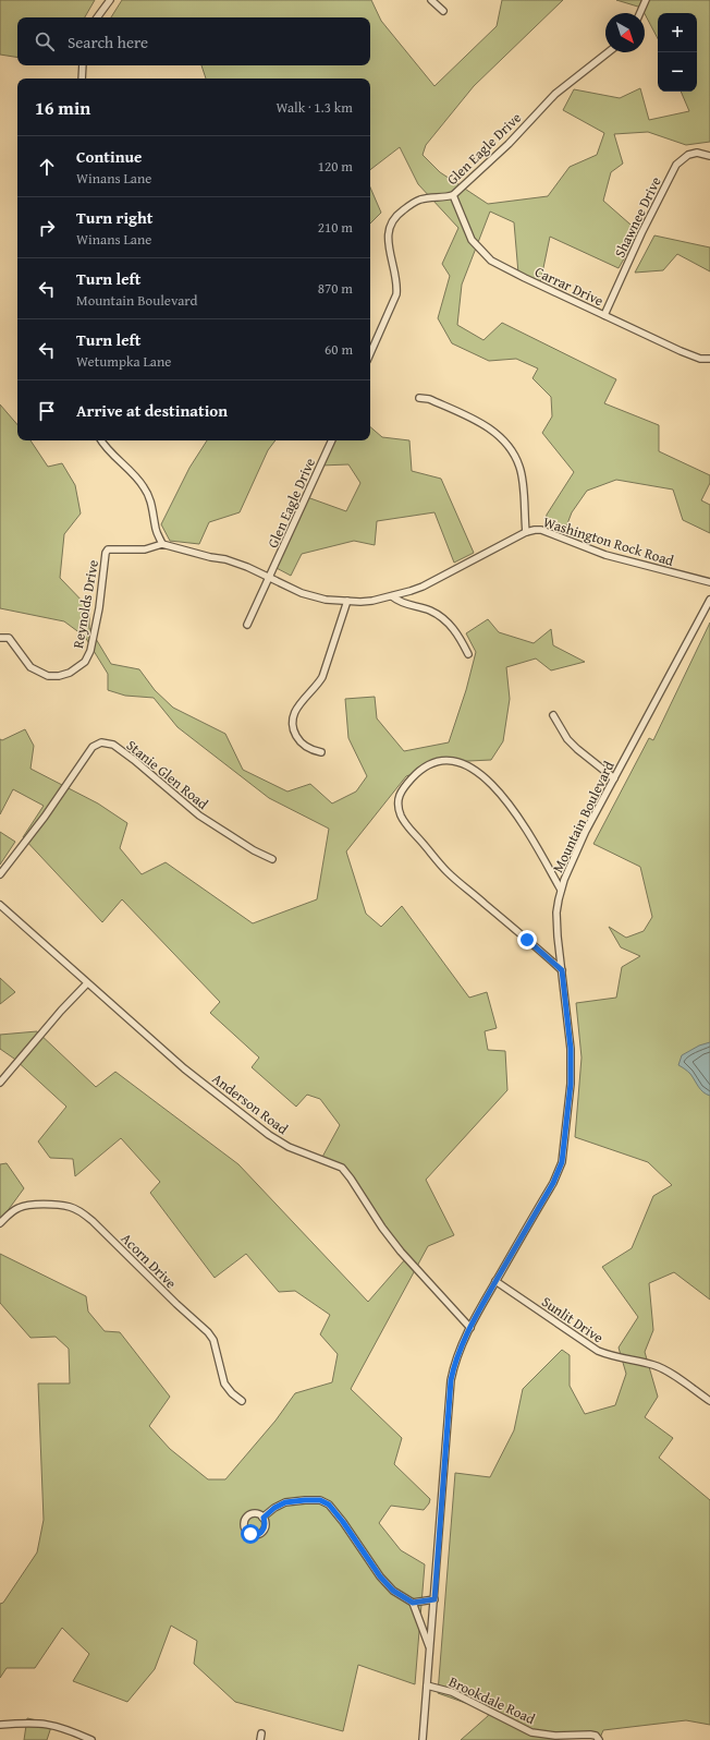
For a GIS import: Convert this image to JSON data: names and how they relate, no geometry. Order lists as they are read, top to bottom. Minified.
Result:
{"streets":{"street":["Glen Eagle Drive","Shawnee Drive","Carrar Drive","Washington Rock Road","Reynolds Drive","Stanie Glen Road","Mountain Boulevard","Anderson Road","Acorn Drive","Sunlit Drive","Brookdale Road"]},"crossings":[["Glen Eagle Drive","Carrar Drive"],["Glen Eagle Drive","Washington Rock Road"],["Shawnee Drive","Carrar Drive"],["Washington Rock Road","Reynolds Drive"],["Mountain Boulevard","Anderson Road"],["Mountain Boulevard","Sunlit Drive"],["Mountain Boulevard","Brookdale Road"]],"north":"bottom right","page":{"map_buttons":["+","−"],"search":"Search here","heading":["16 min","Walk · 1.3 km"],"list":[["Continue","Winans Lane","120 m"],["Turn right","Winans Lane","210 m"],["Turn left","Mountain Boulevard","870 m"],["Turn left","Wetumpka Lane","60 m"],"Arrive at destination"]}}
